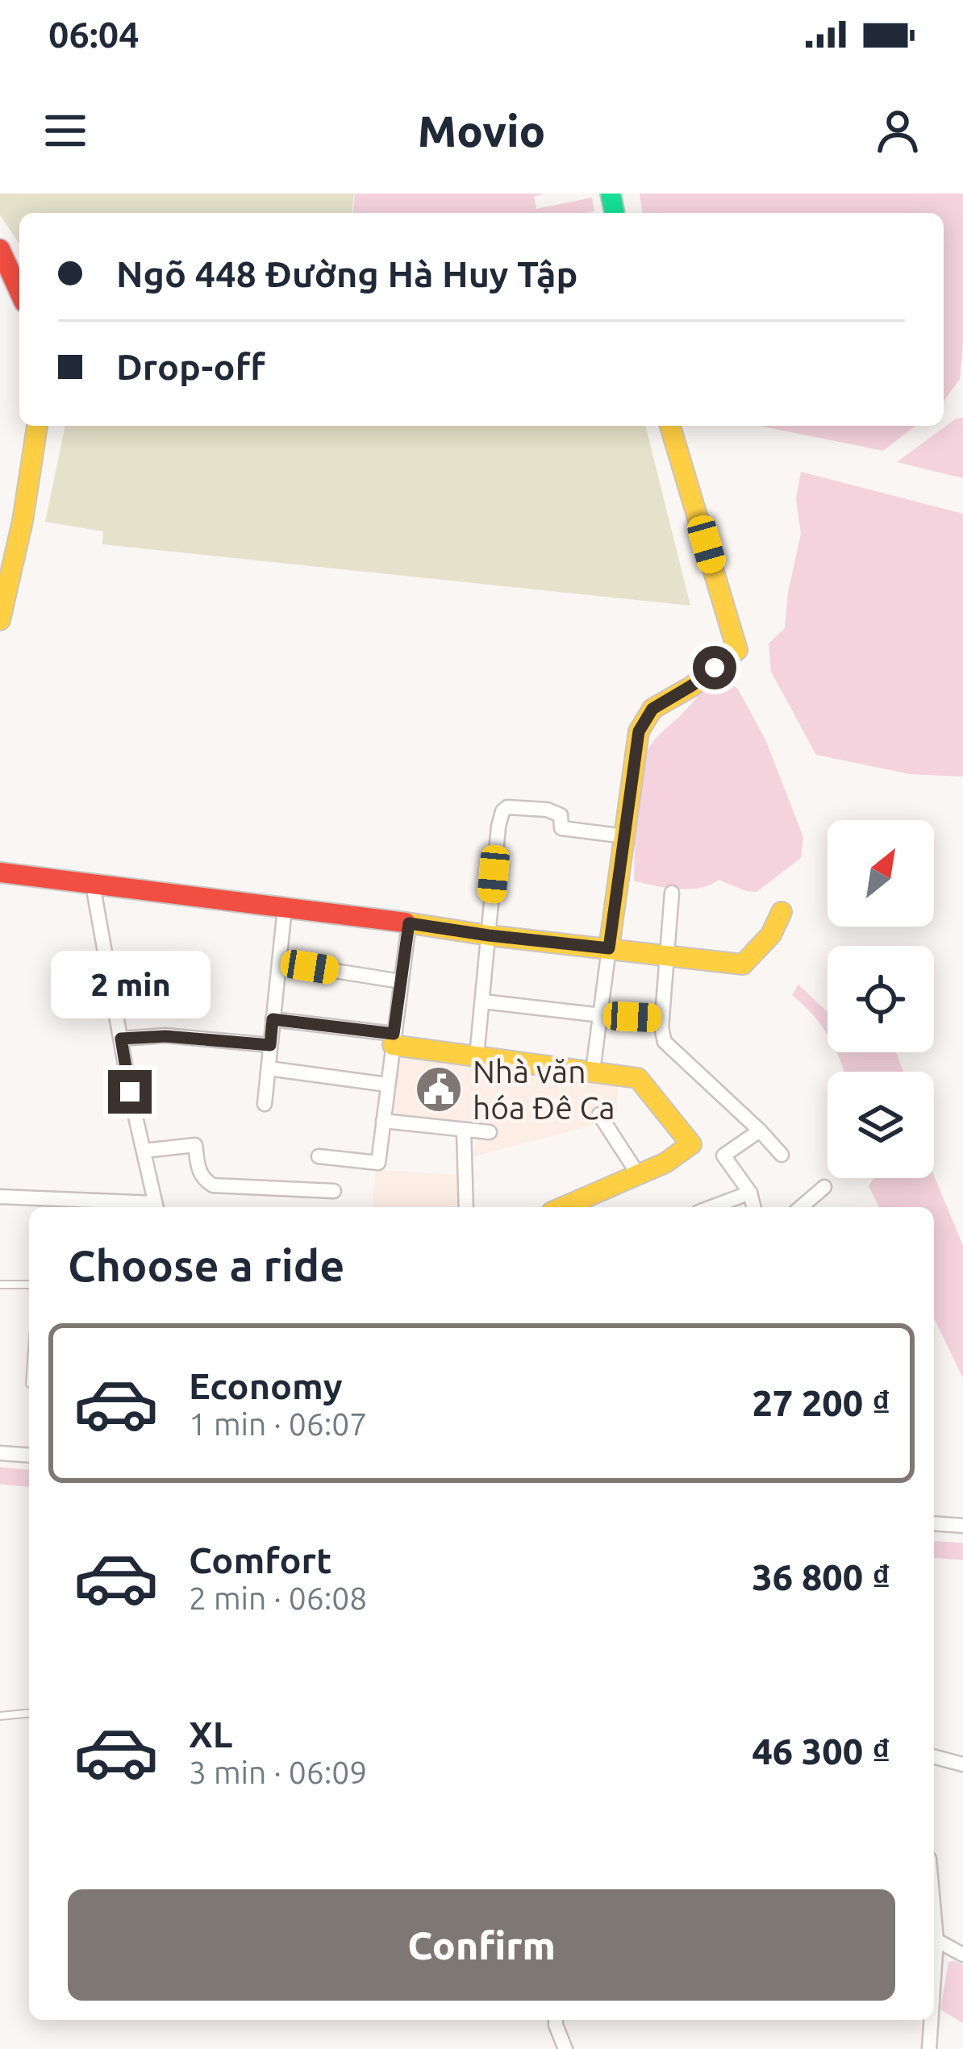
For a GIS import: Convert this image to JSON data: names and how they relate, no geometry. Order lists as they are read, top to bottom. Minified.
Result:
{"places":{"public building":["Nhà văn hóa Đê Ca"]},"north":"top right","page":{"status":"06:04","header":"Movio","banner":["Ngõ 448 Đường Hà Huy Tập","Drop-off"],"bubble":"2 min","heading":"Choose a ride","list":[{"name":"Economy","note":"1 min · 06:07","value":"27 200 ₫"},{"name":"Comfort","note":"2 min · 06:08","value":"36 800 ₫"},{"name":"XL","note":"3 min · 06:09","value":"46 300 ₫"}],"buttons":"Confirm"}}
